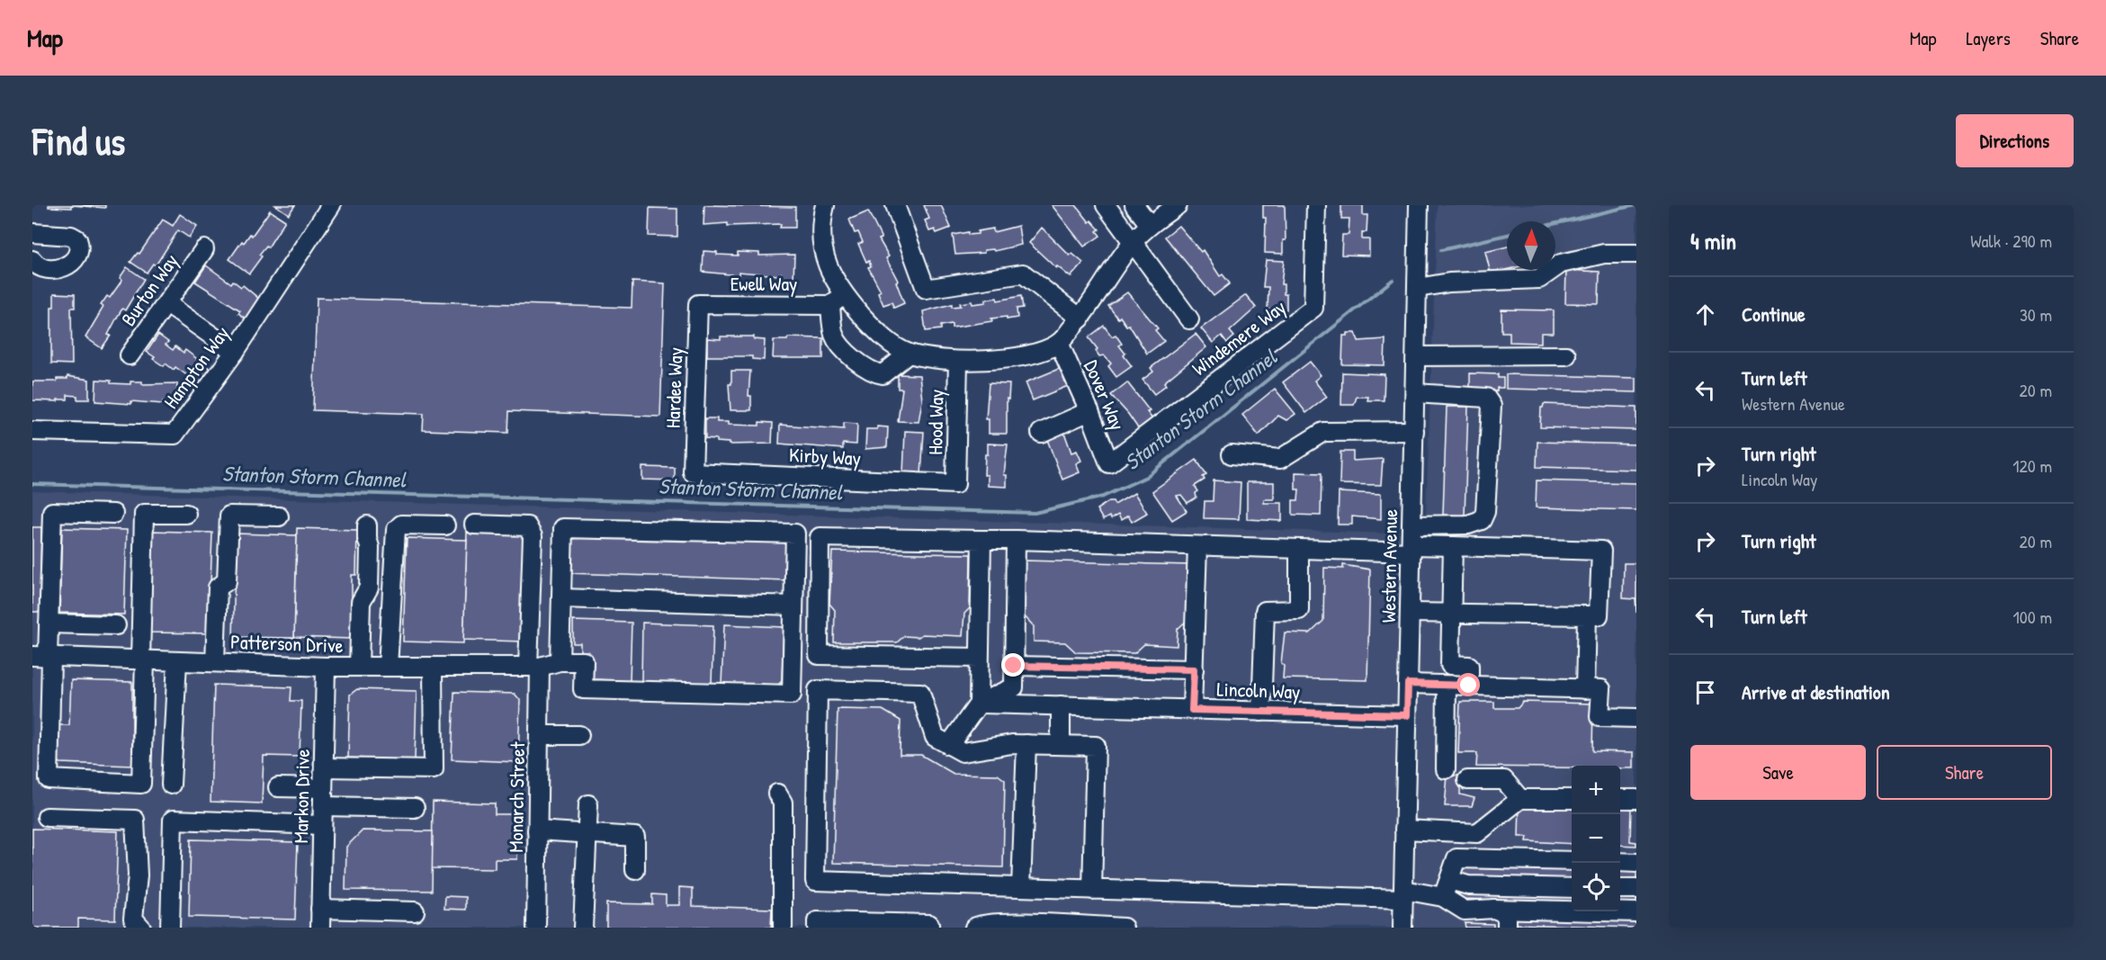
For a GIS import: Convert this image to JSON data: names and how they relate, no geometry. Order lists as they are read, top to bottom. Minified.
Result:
{"streets":{"street":["Ewell Way","Burton Way","Windemere Way","Hampton Way","Hardee Way","Dover Way","Hood Way","Kirby Way","Western Avenue","Patterson Drive","Lincoln Way","Markon Drive","Monarch Street"]},"crossings":[["Ewell Way","Hardee Way"],["Windemere Way","Dover Way"],["Hardee Way","Kirby Way"],["Hood Way","Kirby Way"],["Western Avenue","Lincoln Way"],["Patterson Drive","Markon Drive"],["Patterson Drive","Monarch Street"]],"water":["Stanton Storm Channel"],"north":"top","page":{"header":"Map","nav":["Map","Layers","Share"],"buttons":["Directions",["Save","Share"]],"title":"Find us","heading":["4 min","Walk · 290 m"],"list":[["Continue","30 m"],["Turn left","Western Avenue","20 m"],["Turn right","Lincoln Way","120 m"],["Turn right","20 m"],["Turn left","100 m"],"Arrive at destination"],"map_buttons":["+","−"]}}
